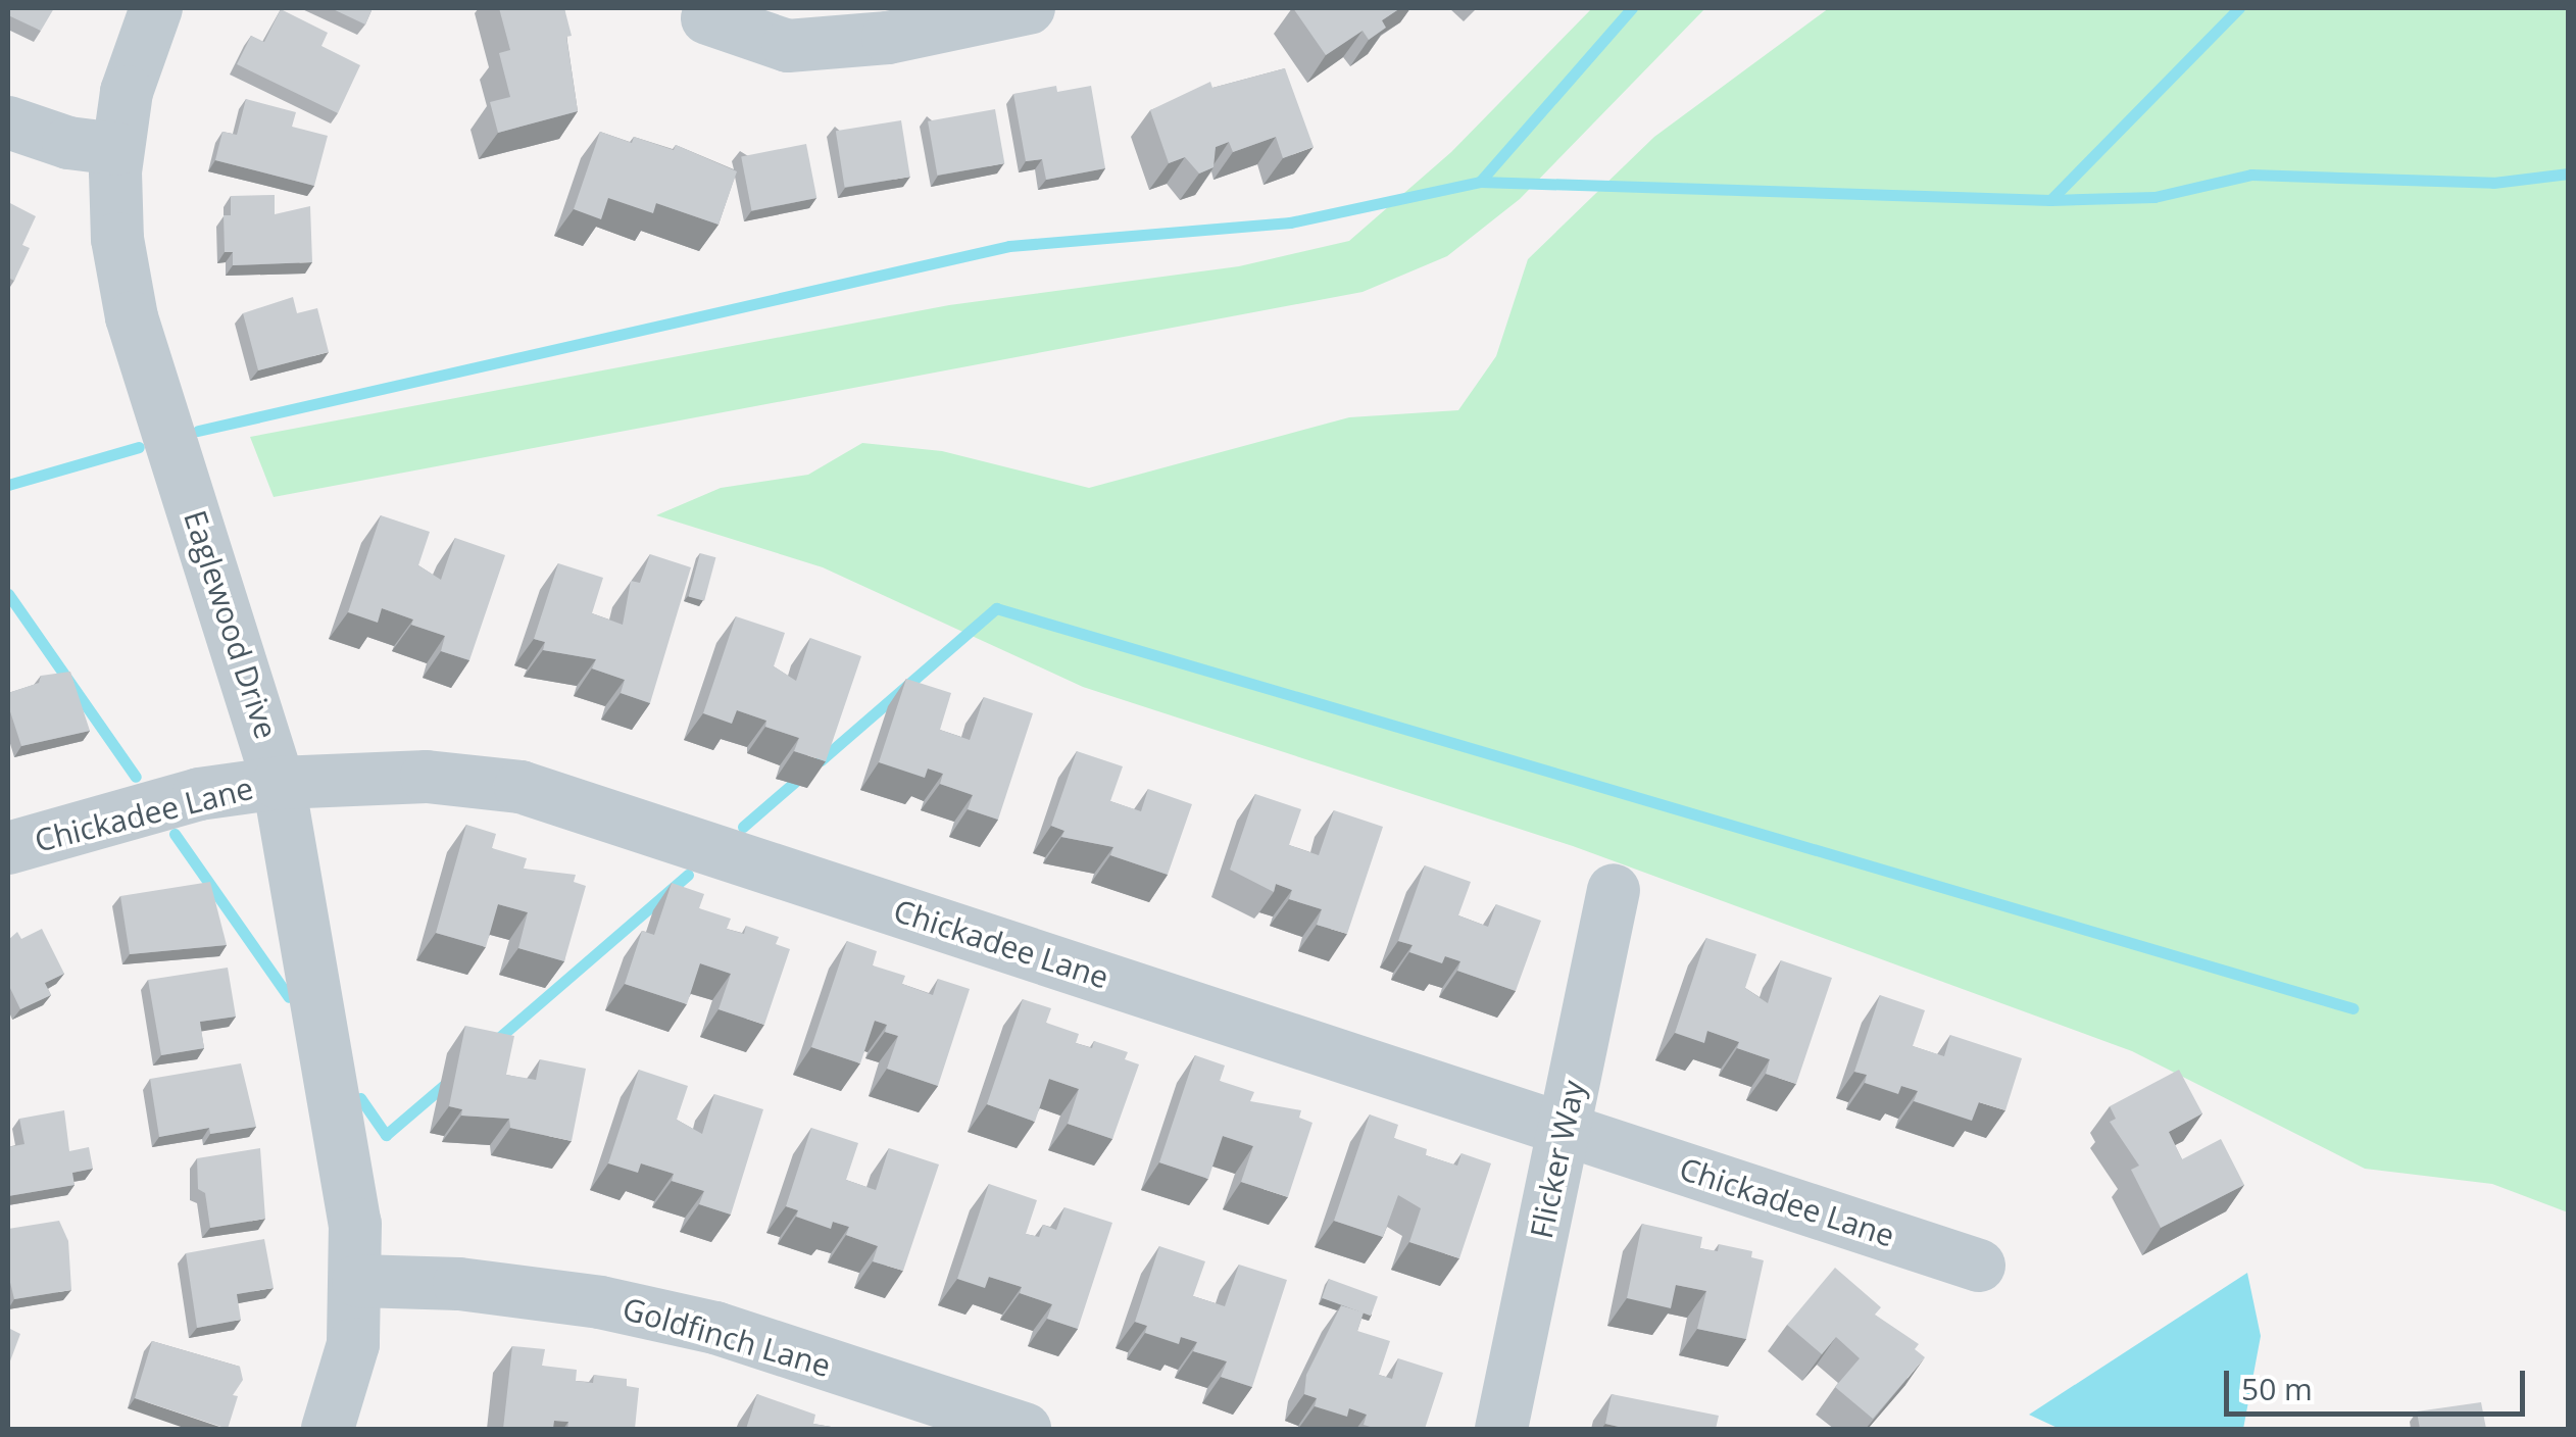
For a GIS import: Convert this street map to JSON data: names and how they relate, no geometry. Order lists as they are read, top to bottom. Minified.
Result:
{"streets":{"street":["Eaglewood Drive","Chickadee Lane","Flicker Way","Goldfinch Lane"]},"crossings":[["Eaglewood Drive","Chickadee Lane"],["Eaglewood Drive","Goldfinch Lane"],["Chickadee Lane","Flicker Way"]],"scale_bar":"50 m"}
